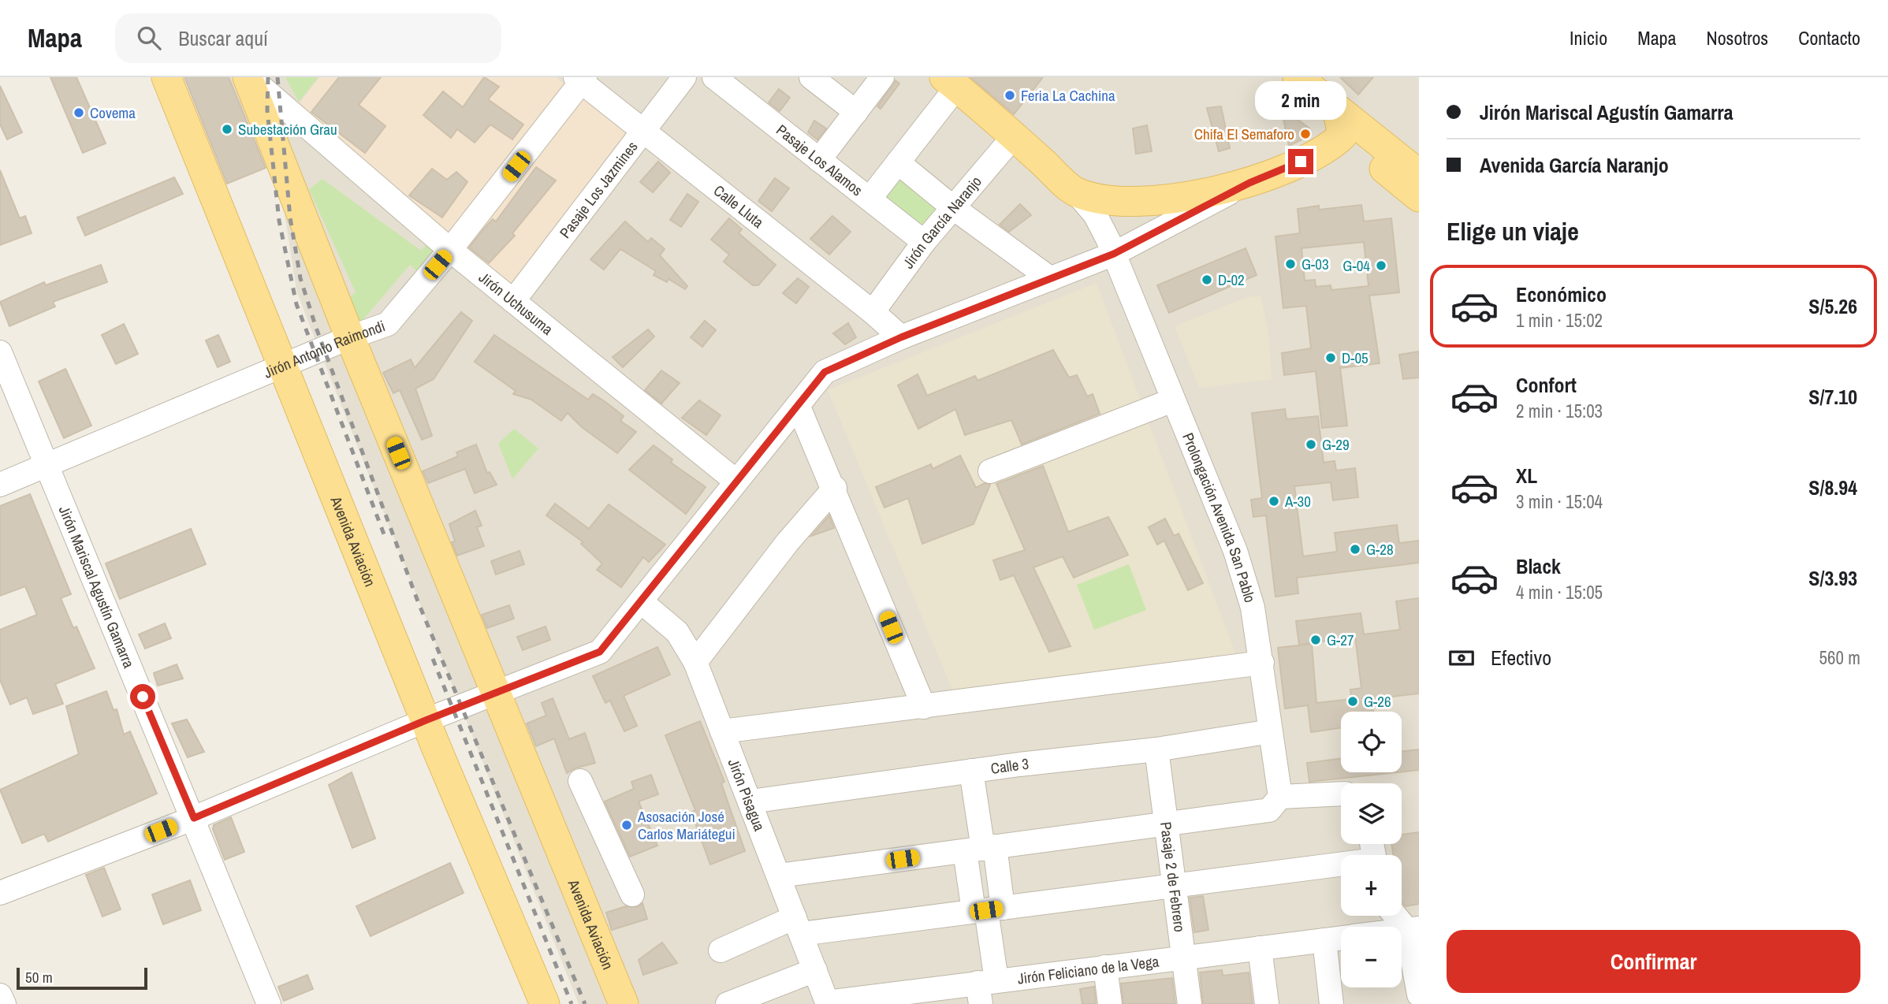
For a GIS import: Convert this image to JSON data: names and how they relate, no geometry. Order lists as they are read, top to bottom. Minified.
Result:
{"streets":{"main road":["Prolongación Avenida San Pablo","Avenida Aviación"],"street":["Pasaje Los Alamos","Pasaje Los Jazmines","Calle Lluta","Jirón García Naranjo","Jirón Uchusuma","Jirón Antonio Raimondi","Jirón Mariscal Agustín Gamarra","Calle 3","Jirón Pisagua","Pasaje 2 de Febrero","Jirón Feliciano de la Vega"]},"crossings":[["Pasaje Los Alamos","Jirón García Naranjo"],["Pasaje Los Jazmines","Calle Lluta"],["Pasaje Los Jazmines","Jirón Uchusuma"],["Calle Lluta","Jirón García Naranjo"],["Calle Lluta","Jirón Antonio Raimondi"],["Jirón García Naranjo","Prolongación Avenida San Pablo"],["Jirón Uchusuma","Jirón Antonio Raimondi"],["Jirón Uchusuma","Avenida Aviación"],["Jirón Antonio Raimondi","Avenida Aviación"],["Jirón Antonio Raimondi","Jirón Mariscal Agustín Gamarra"],["Prolongación Avenida San Pablo","Calle 3"],["Calle 3","Jirón Pisagua"],["Calle 3","Pasaje 2 de Febrero"],["Jirón Pisagua","Jirón Feliciano de la Vega"],["Pasaje 2 de Febrero","Jirón Feliciano de la Vega"]],"places":["Feria La Cachina","Covema","Subestación Grau","Chifa El Semaforo","G-03","G-04","D-02","D-05","G-29","A-30","G-28","G-27","G-26","Asosación José Carlos Mariátegui"],"scale_bar":"50 m","page":{"header":"Mapa","search":"Buscar aquí","nav":["Inicio","Mapa","Nosotros","Contacto"],"banner":["Jirón Mariscal Agustín Gamarra","Avenida García Naranjo"],"bubble":"2 min","heading":"Elige un viaje","list":[{"name":"Económico","note":"1 min · 15:02","value":"S/5.26"},{"name":"Confort","note":"2 min · 15:03","value":"S/7.10"},{"name":"XL","note":"3 min · 15:04","value":"S/8.94"},{"name":"Black","note":"4 min · 15:05","value":"S/3.93"}],"pay":["Efectivo","560 m"],"map_buttons":["+","−"],"buttons":"Confirmar","scale":"50 m"}}
